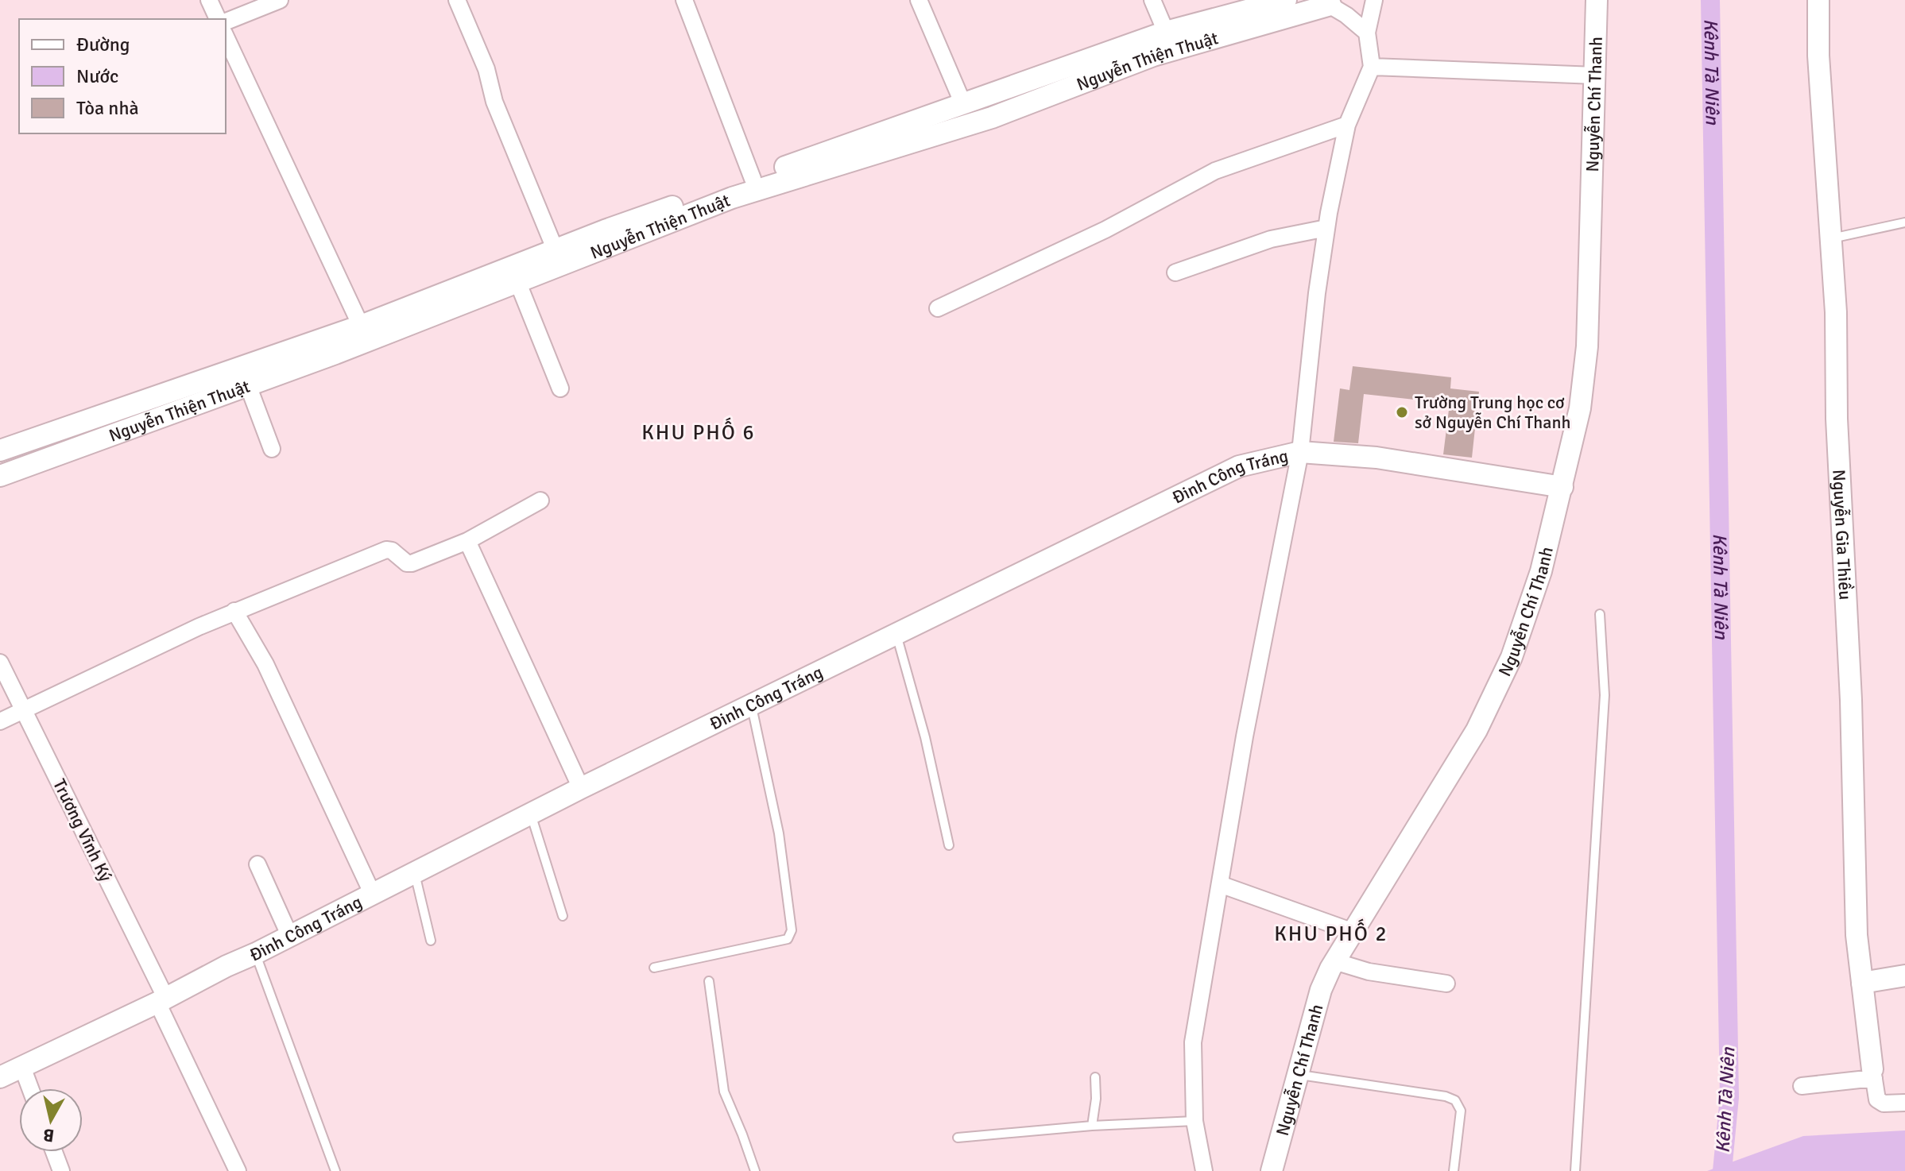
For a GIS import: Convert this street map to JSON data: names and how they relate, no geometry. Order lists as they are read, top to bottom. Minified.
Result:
{"streets":{"street":["Nguyễn Thiện Thuật","Nguyễn Chí Thanh","Đinh Công Tráng","Nguyễn Gia Thiều","Trương Vĩnh Ký"]},"crossings":[["Nguyễn Chí Thanh","Đinh Công Tráng"],["Đinh Công Tráng","Trương Vĩnh Ký"]],"districts":["KHU PHỐ 6","KHU PHỐ 2"],"water":["Kênh Tà Niên"],"places":["Trường Trung học cơ sở Nguyễn Chí Thanh"],"legend":["Đường","Nước","Tòa nhà"],"north":"bottom"}
